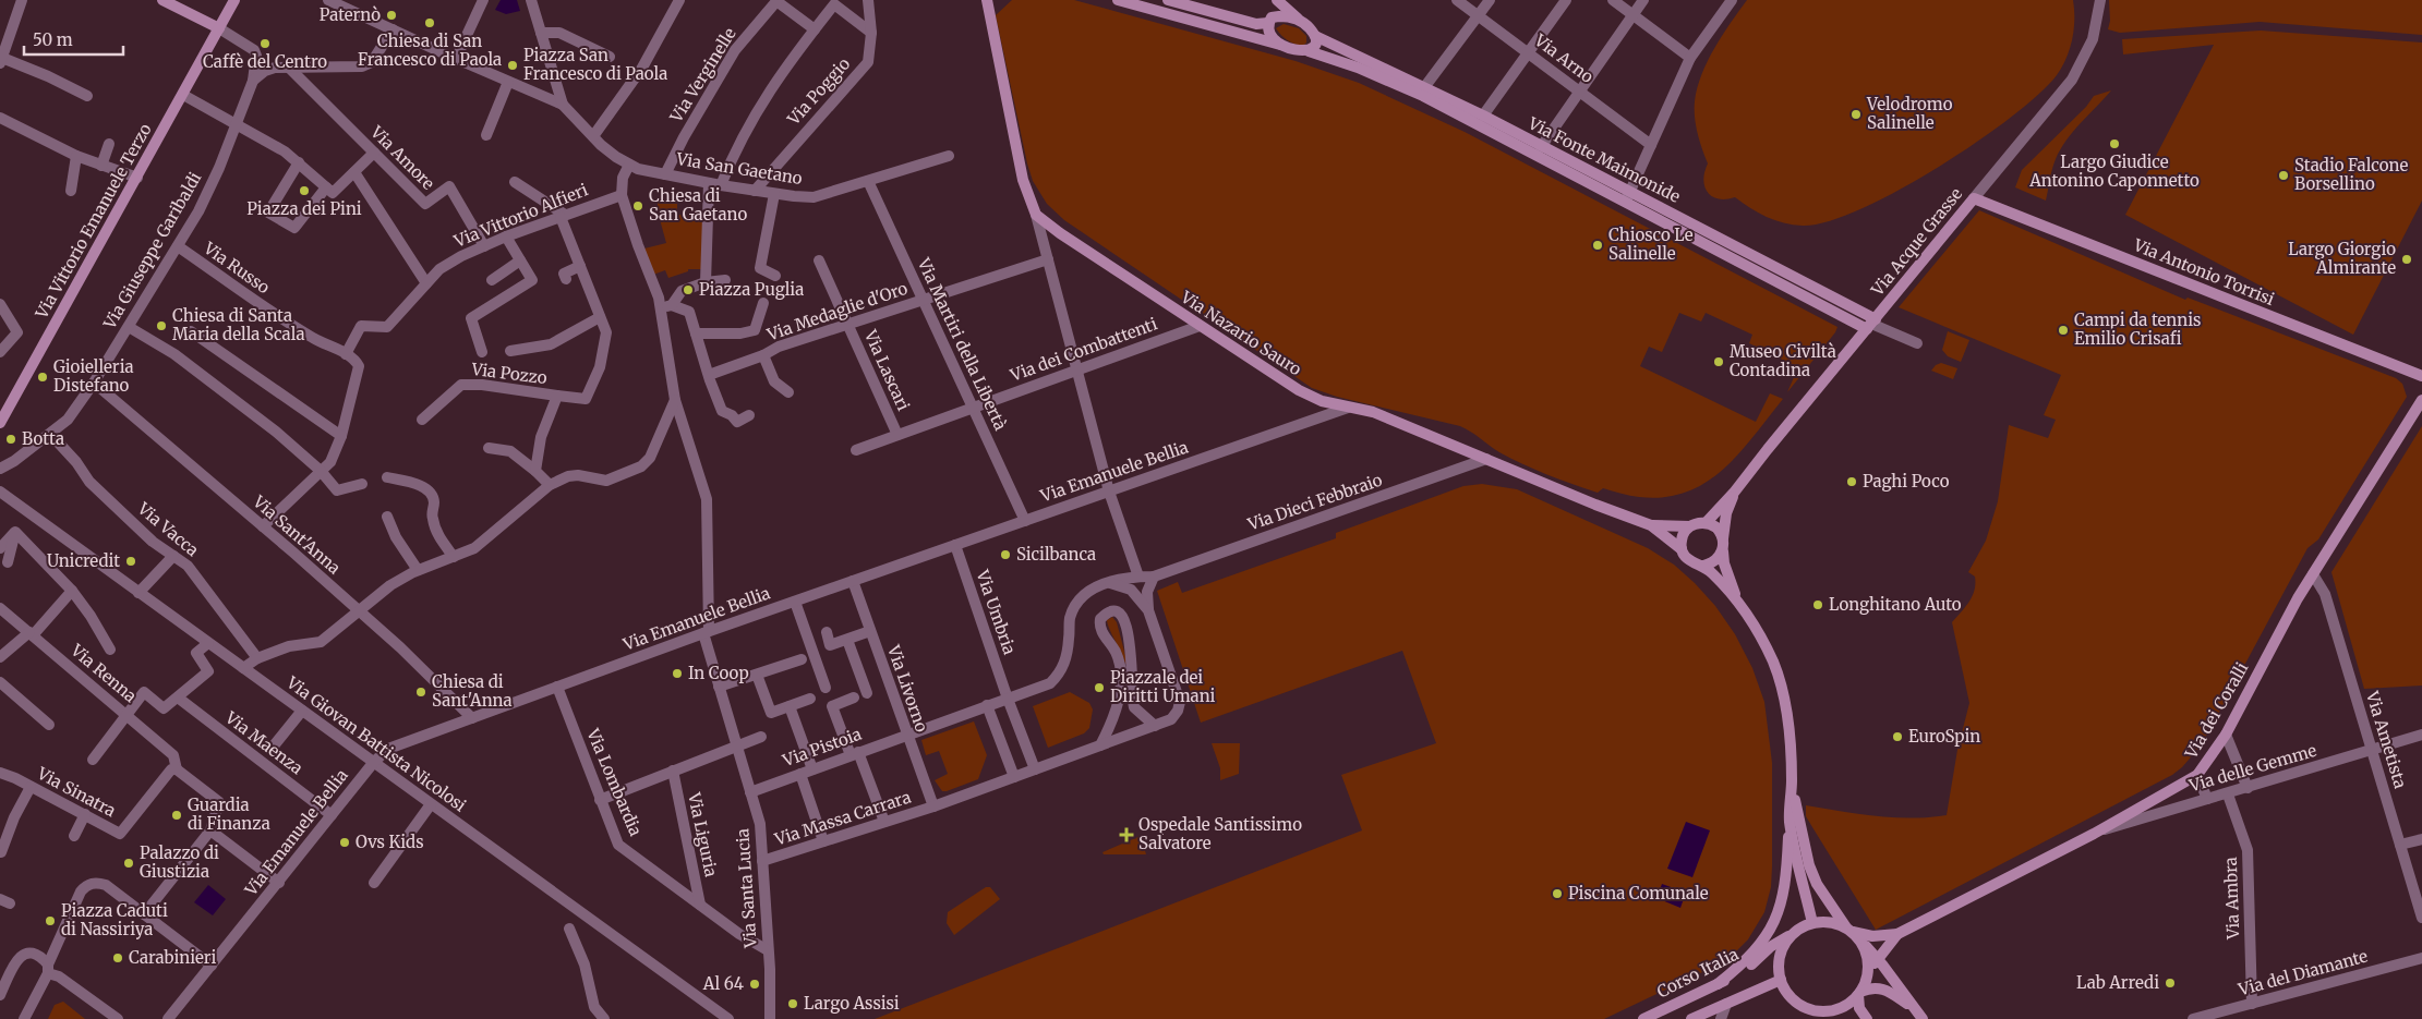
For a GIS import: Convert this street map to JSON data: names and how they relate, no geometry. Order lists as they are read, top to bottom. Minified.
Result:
{"streets":{"street":["Via Arno","Via Verginelle","Via Poggio","Via Amore","Via Fonte Maimonide","Via San Gaetano","Via Vittorio Alfieri","Via Vittorio Emanuele Terzo","Via Acque Grasse","Via Giuseppe Garibaldi","Via Russo","Via Antonio Torrisi","Via Medaglie d'Oro","Via Nazario Sauro","Via Martiri della Libertà","Via dei Combattenti","Via Lascari","Via Pozzo","Via Emanuele Bellia","Via Dieci Febbraio","Via Vacca","Via Sant'Anna","Via Umbria","Via Renna","Via Livorno","Via dei Coralli","Via Ametista","Via Maenza","Via Giovan Battista Nicolosi","Via Pistoia","Via delle Gemme","Via Lombardia","Via Sinatra","Via Massa Carrara","Via Liguria","Via Santa Lucia","Via Ambra","Corso Italia","Via del Diamante"]},"crossings":[["Via Verginelle","Via San Gaetano"],["Via Poggio","Via San Gaetano"],["Via Amore","Via Vittorio Alfieri"],["Via Fonte Maimonide","Via Acque Grasse"],["Via San Gaetano","Via Martiri della Libertà"],["Via Vittorio Alfieri","Via Russo"],["Via Vittorio Alfieri","Via Santa Lucia"],["Via Vittorio Emanuele Terzo","Via Giuseppe Garibaldi"],["Via Acque Grasse","Via Antonio Torrisi"],["Via Giuseppe Garibaldi","Via Russo"],["Via Giuseppe Garibaldi","Via Vacca"],["Via Giuseppe Garibaldi","Via Sant'Anna"],["Via Medaglie d'Oro","Via Martiri della Libertà"],["Via Medaglie d'Oro","Via Lascari"],["Via Nazario Sauro","Via dei Combattenti"],["Via Nazario Sauro","Via Emanuele Bellia"],["Via Nazario Sauro","Via Dieci Febbraio"],["Via Martiri della Libertà","Via dei Combattenti"],["Via Martiri della Libertà","Via Emanuele Bellia"],["Via dei Combattenti","Via Lascari"],["Via Emanuele Bellia","Via Sant'Anna"],["Via Emanuele Bellia","Via Umbria"],["Via Emanuele Bellia","Via Livorno"],["Via Emanuele Bellia","Via Maenza"],["Via Emanuele Bellia","Via Giovan Battista Nicolosi"],["Via Emanuele Bellia","Via Lombardia"],["Via Emanuele Bellia","Via Santa Lucia"],["Via Dieci Febbraio","Via Pistoia"],["Via Umbria","Via Pistoia"],["Via Umbria","Via Massa Carrara"],["Via Renna","Via Sinatra"],["Via Livorno","Via Pistoia"],["Via Livorno","Via Massa Carrara"],["Via dei Coralli","Via Ametista"],["Via dei Coralli","Via delle Gemme"],["Via Ametista","Via delle Gemme"],["Via Pistoia","Via Santa Lucia"],["Via delle Gemme","Via Ambra"],["Via Lombardia","Via Liguria"],["Via Lombardia","Via Santa Lucia"],["Via Massa Carrara","Via Santa Lucia"],["Via Ambra","Via del Diamante"]],"places":{"other":["Paternò","Chiesa di San Francesco di Paola","Caffè del Centro","Piazza San Francesco di Paola","Velodromo Salinelle","Largo Giudice Antonino Caponnetto","Stadio Falcone Borsellino","Piazza dei Pini","Chiesa di San Gaetano","Chiosco Le Salinelle","Largo Giorgio Almirante","Piazza Puglia","Chiesa di Santa Maria della Scala","Campi da tennis Emilio Crisafi","Museo Civiltà Contadina","Gioielleria Distefano","Botta","Paghi Poco","Sicilbanca","Unicredit","Longhitano Auto","In Coop","Piazzale dei Diritti Umani","Chiesa di Sant'Anna","EuroSpin","Guardia di Finanza","Ovs Kids","Palazzo di Giustizia","Piscina Comunale","Piazza Caduti di Nassiriya","Carabinieri","Lab Arredi","Al 64","Largo Assisi"],"health":["Ospedale Santissimo Salvatore"]},"scale_bar":"50 m"}
